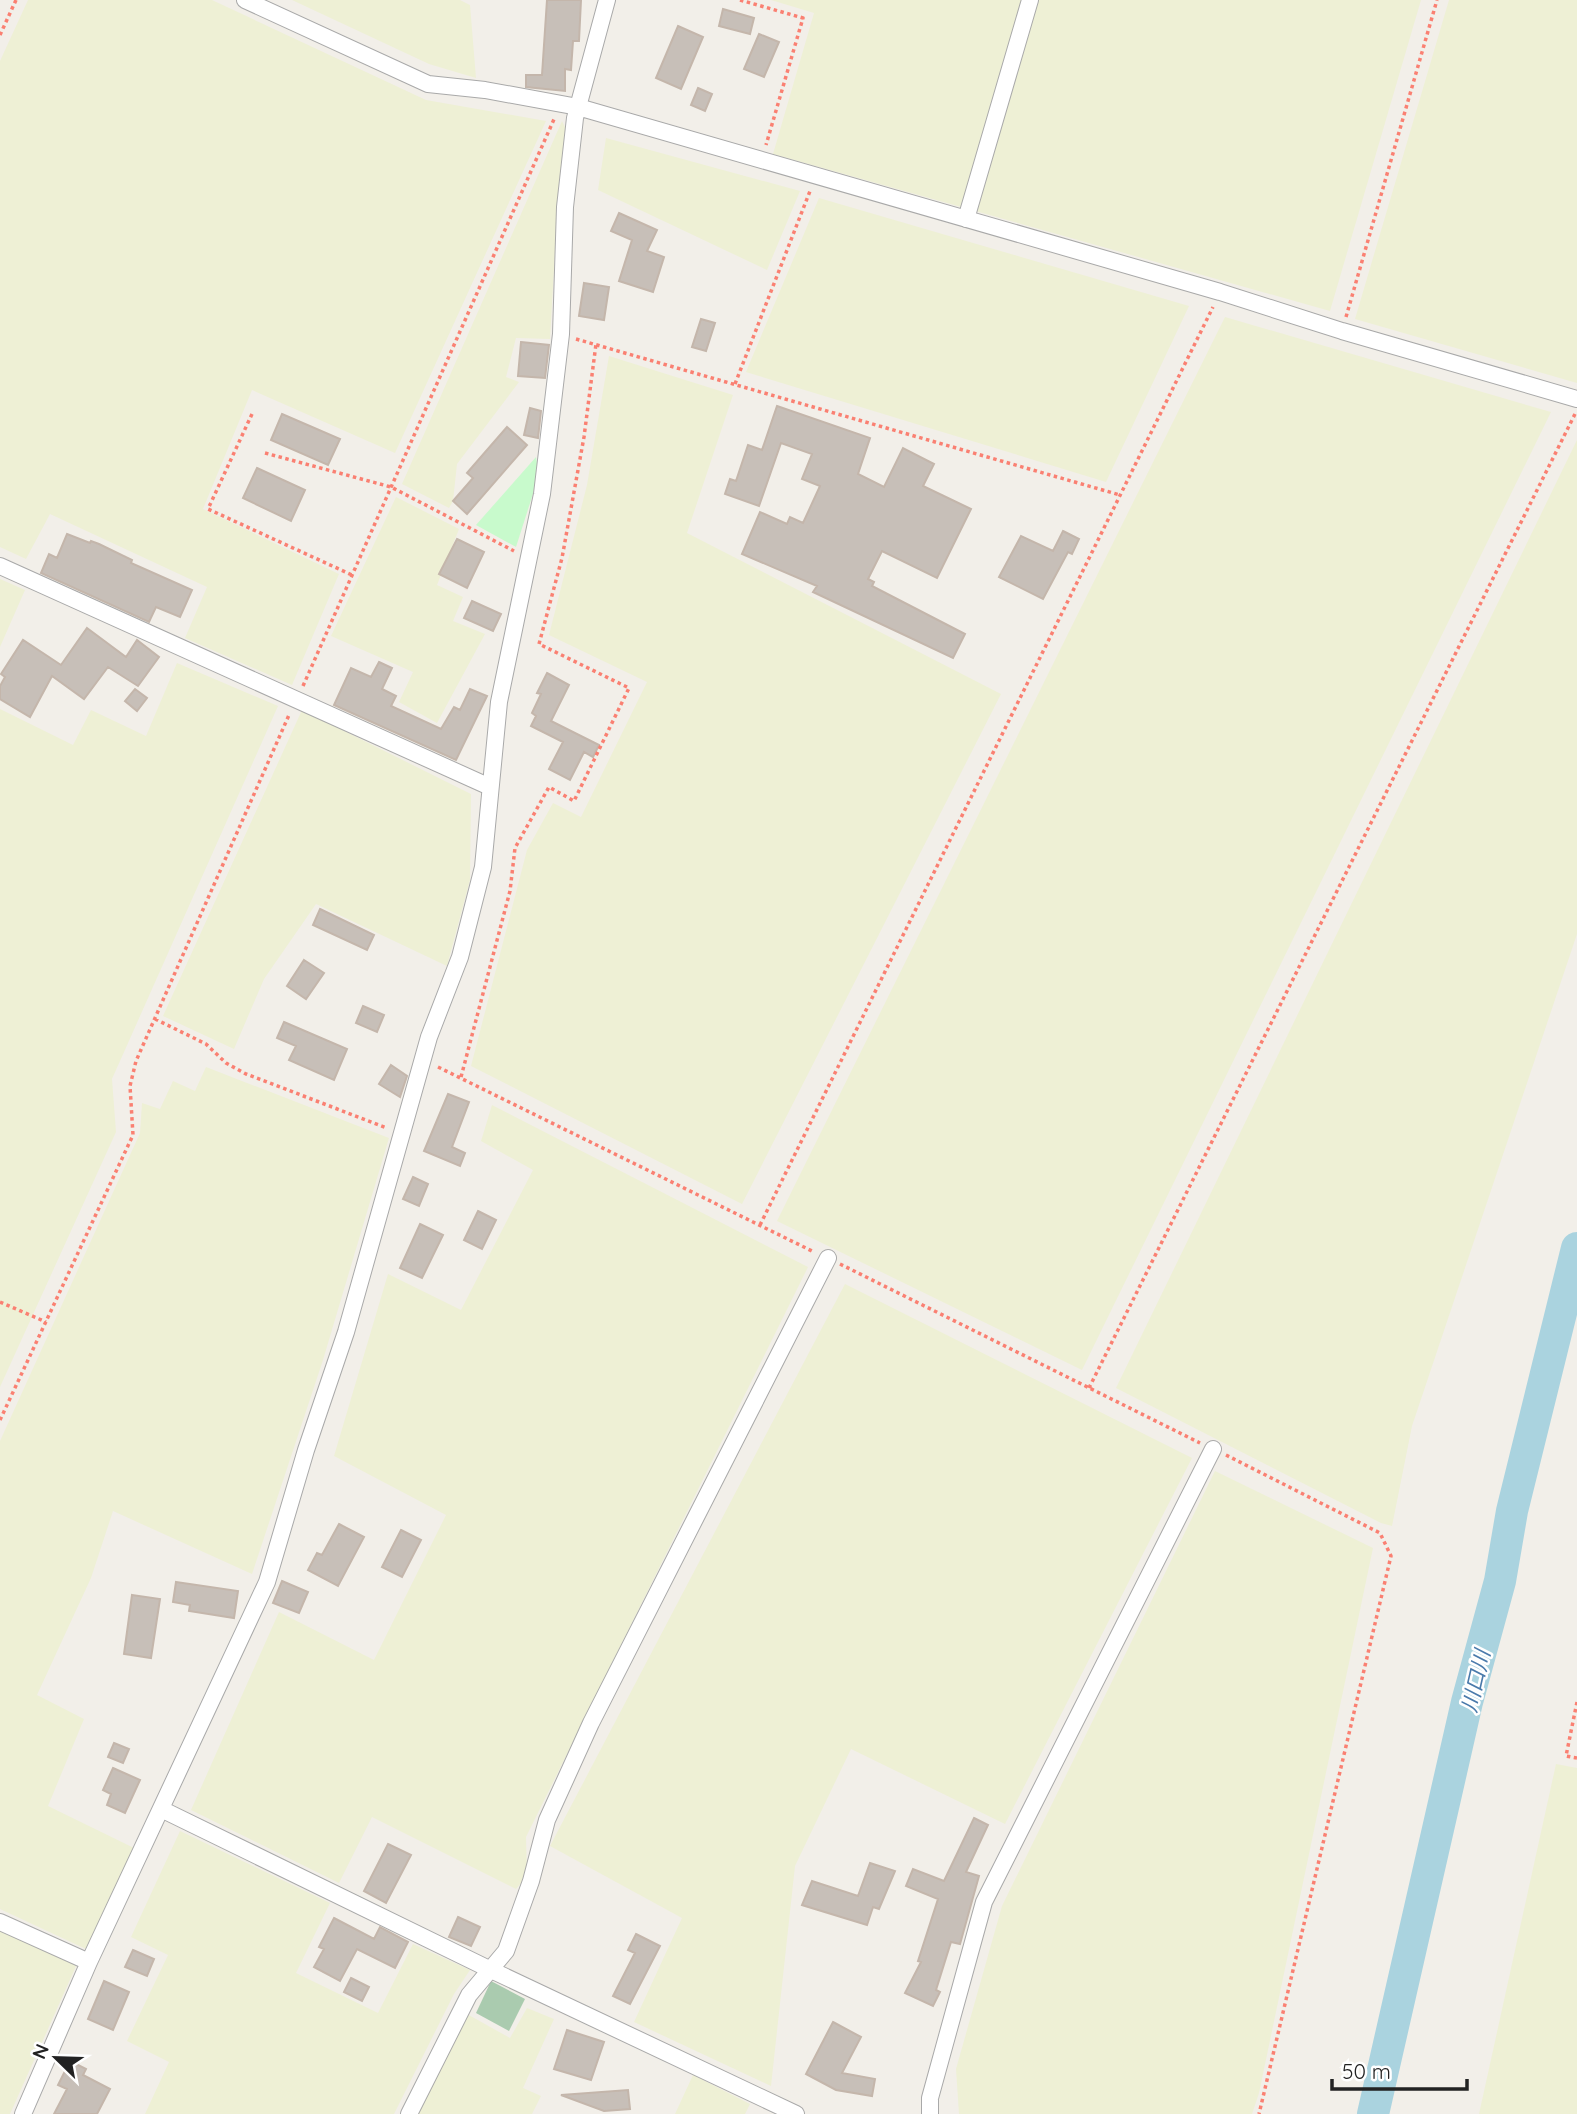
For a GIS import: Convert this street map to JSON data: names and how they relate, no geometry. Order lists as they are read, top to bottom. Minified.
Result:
{"water":["川口川"],"scale_bar":"50 m","north":"top left"}
